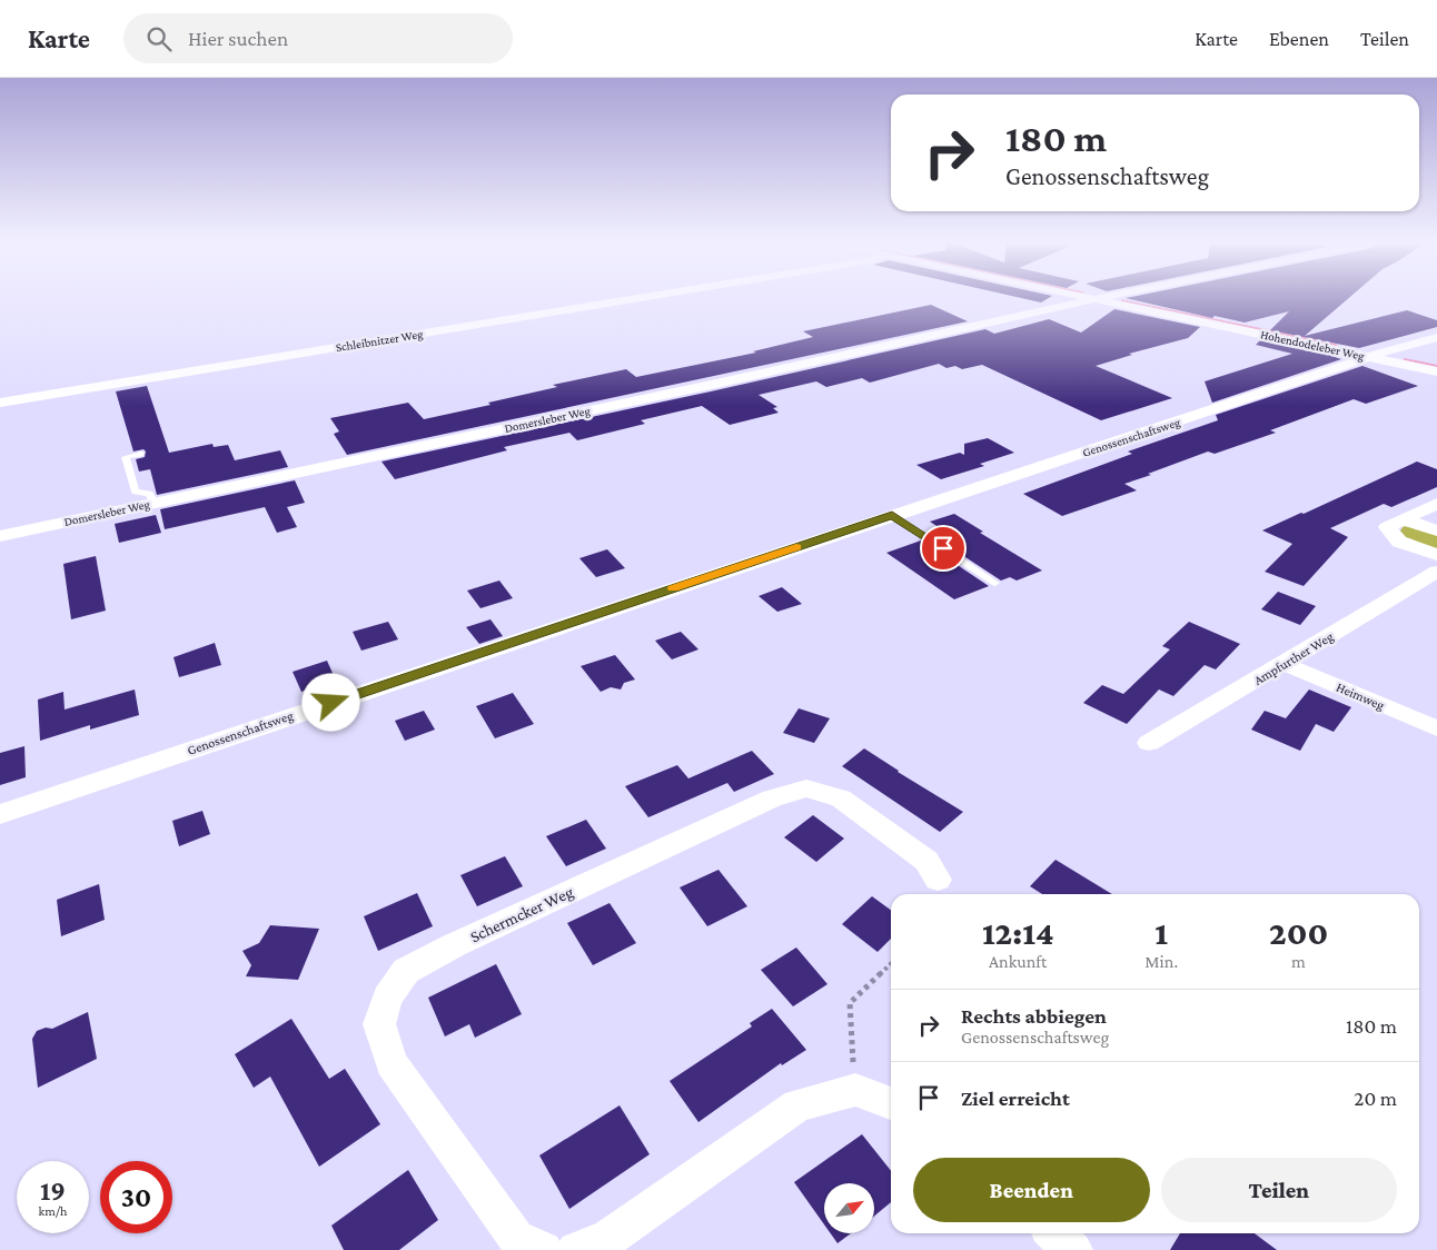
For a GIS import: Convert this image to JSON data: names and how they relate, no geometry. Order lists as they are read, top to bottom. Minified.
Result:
{"streets":{"street":["Schleibnitzer Weg","Hohendodeleber Weg","Domersleber Weg","Genossenschaftsweg","Ampfurther Weg","Heimweg","Schermcker Weg"]},"crossings":[["Hohendodeleber Weg","Domersleber Weg"],["Hohendodeleber Weg","Genossenschaftsweg"],["Ampfurther Weg","Heimweg"]],"north":"top right","page":{"header":"Karte","search":"Hier suchen","nav":["Karte","Ebenen","Teilen"],"turn":["180 m","Genossenschaftsweg"],"eta":["12:14","Ankunft","1","Min.","200","m"],"list":[{"name":"Rechts abbiegen","note":"Genossenschaftsweg","value":"180 m"},{"name":"Ziel erreicht","value":"20 m"}],"buttons":["Beenden","Teilen"],"speed":"19 km/h","limit":"30"}}
